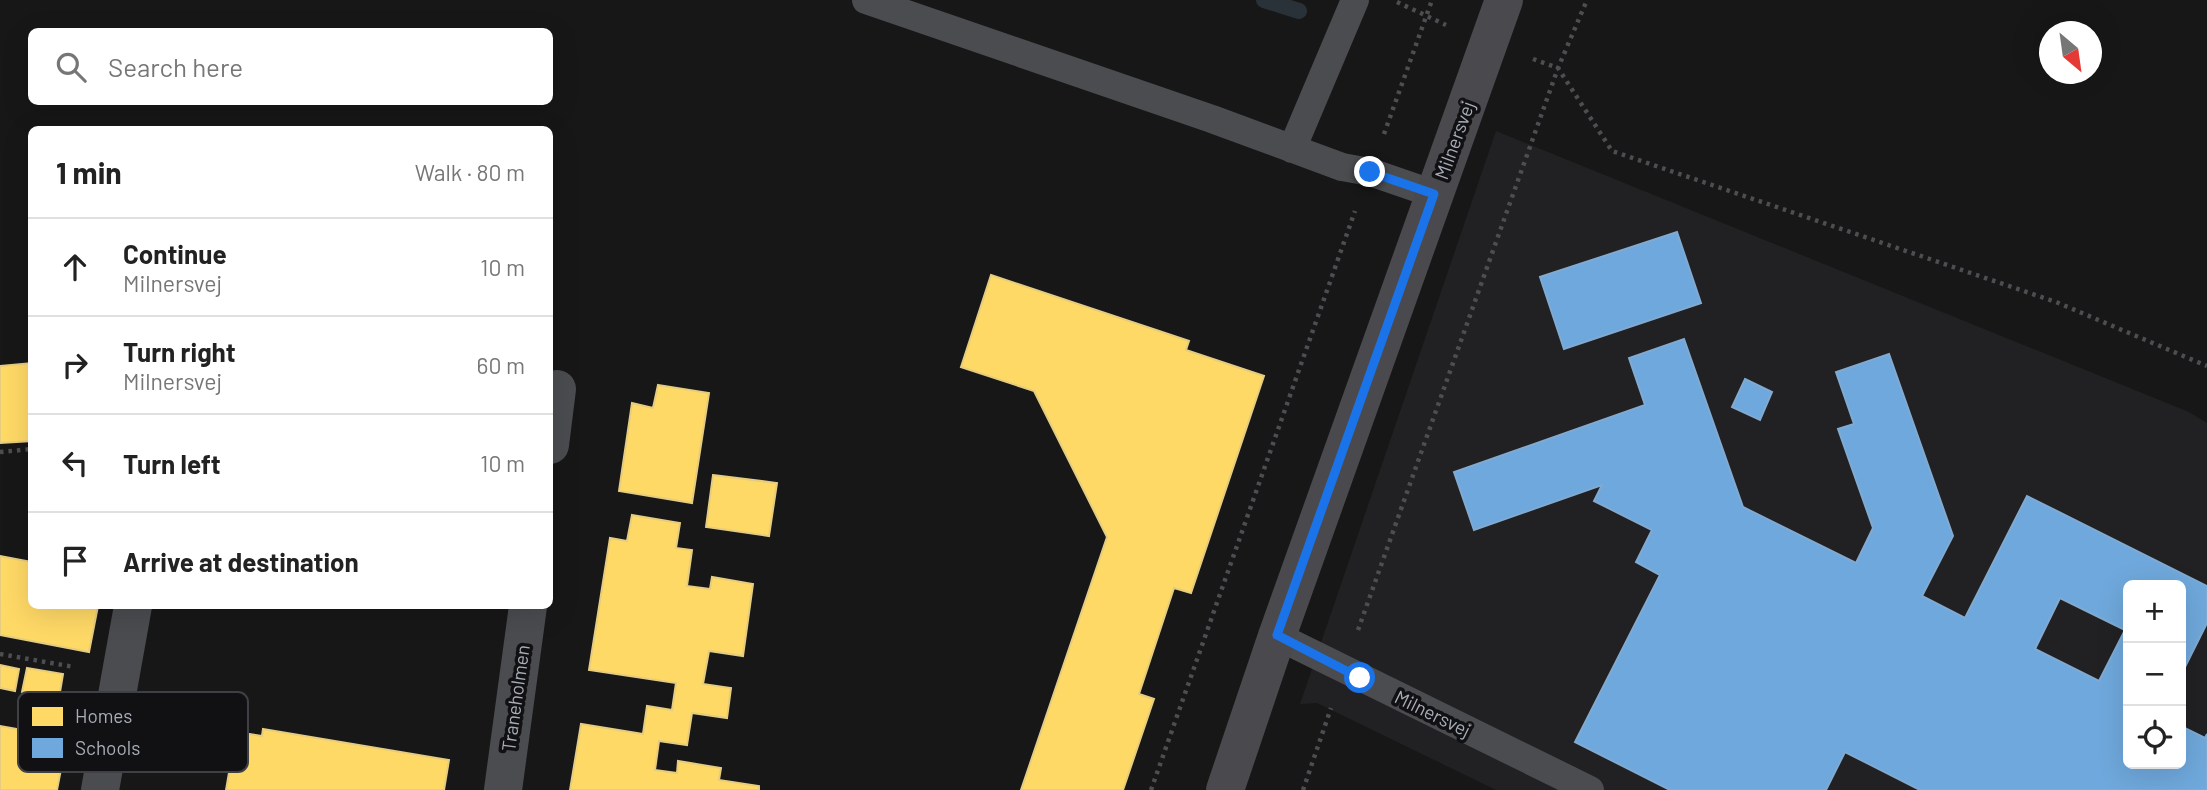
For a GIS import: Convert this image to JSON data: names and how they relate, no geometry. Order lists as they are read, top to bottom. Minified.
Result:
{"streets":{"street":["Milnersvej","Traneholmen"]},"legend":["Homes","Schools"],"north":"bottom right","page":{"search":"Search here","heading":["1 min","Walk · 80 m"],"list":[["Continue","Milnersvej","10 m"],["Turn right","Milnersvej","60 m"],["Turn left","10 m"],"Arrive at destination"],"map_buttons":["+","−"]}}
